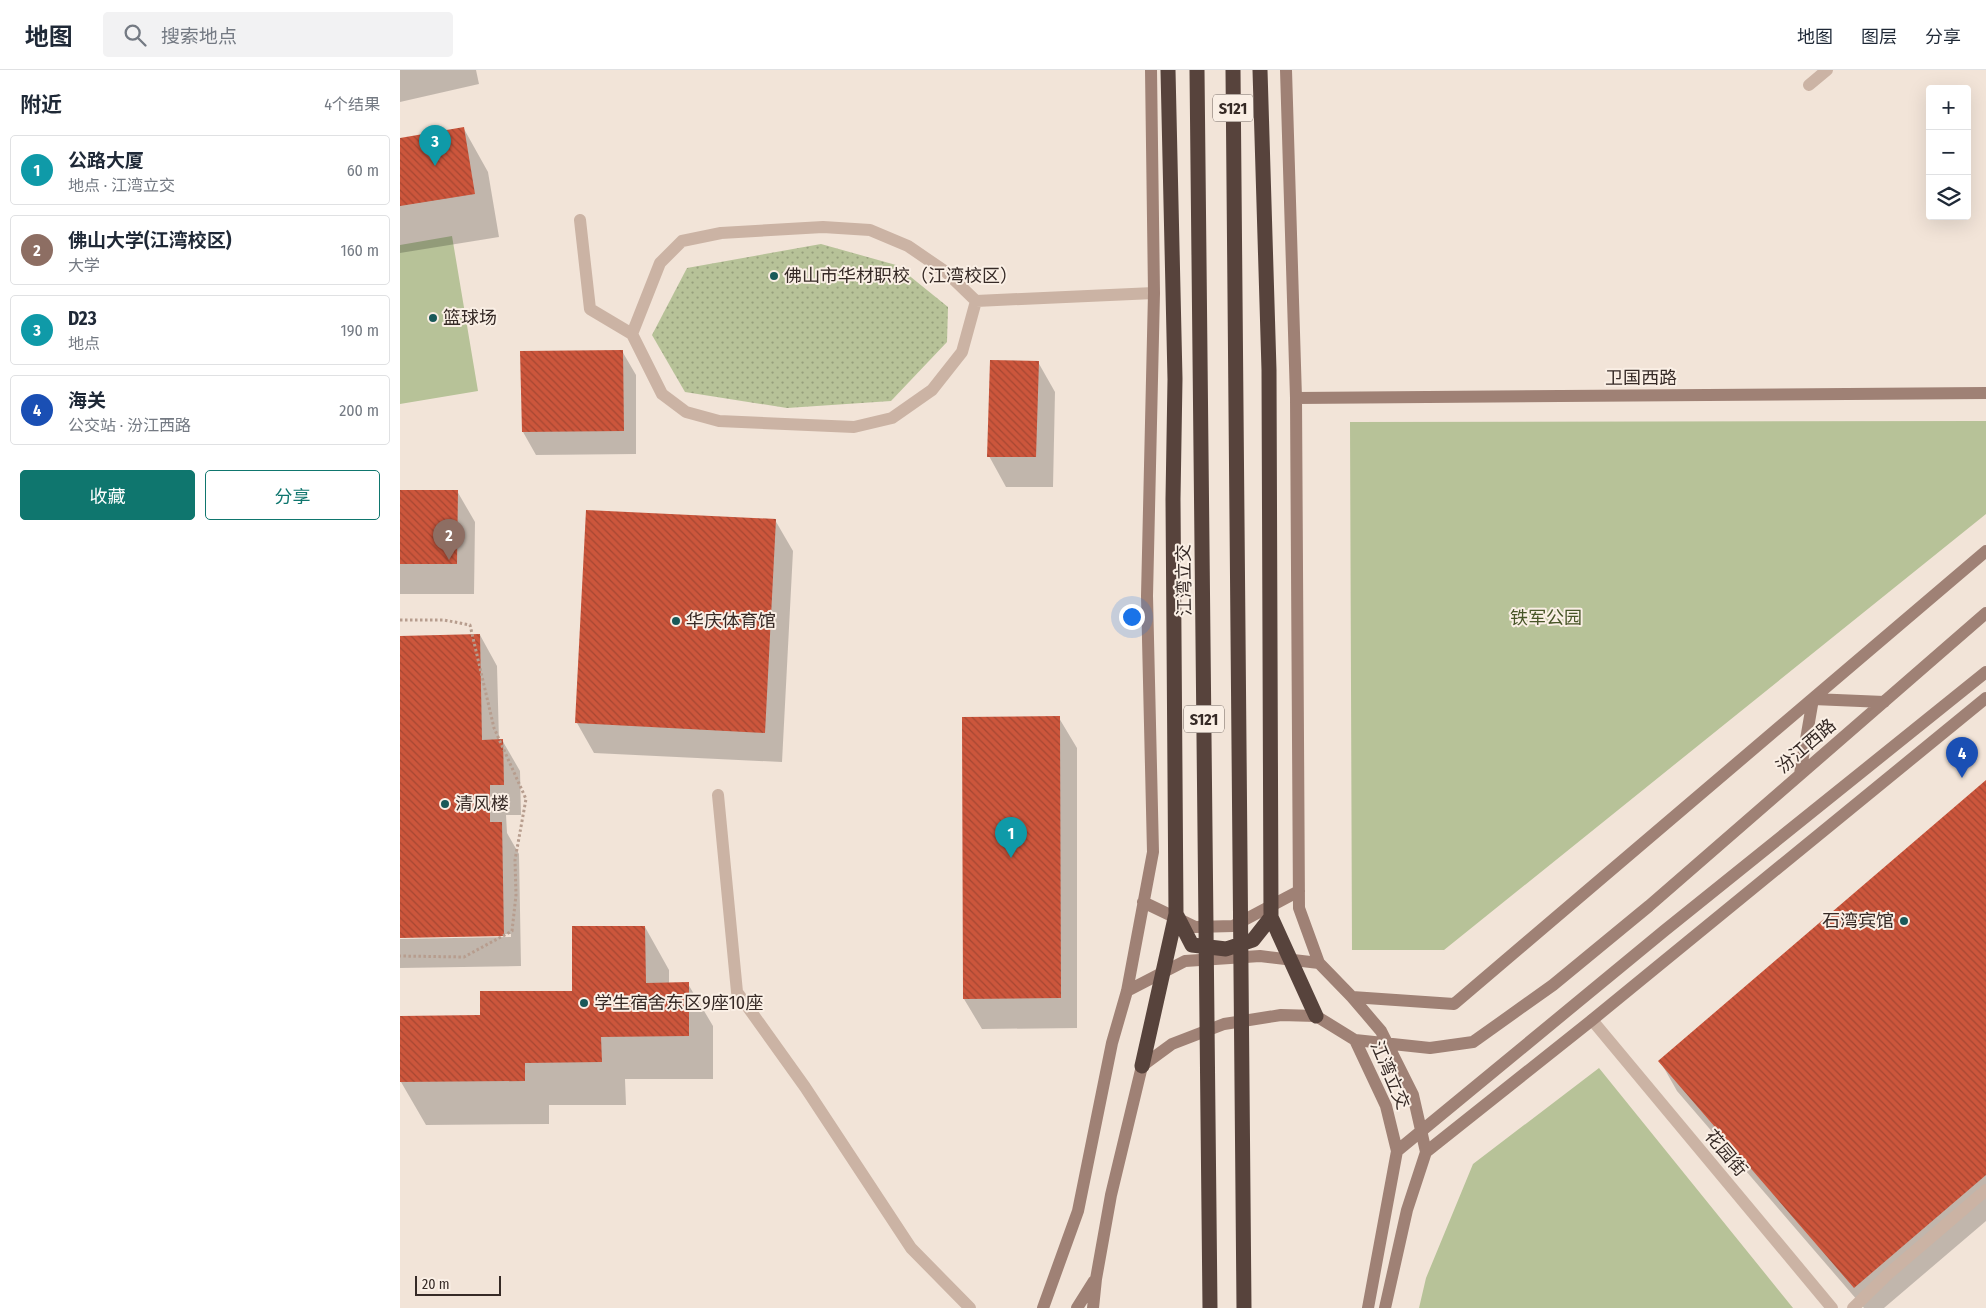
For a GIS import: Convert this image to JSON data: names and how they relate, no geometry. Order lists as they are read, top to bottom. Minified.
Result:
{"streets":{"highway":["S121","江湾立交"],"main road":["卫国西路","汾江西路"],"street":["花园街"]},"crossings":[["江湾立交","汾江西路"]],"parks":["铁军公园"],"places":["佛山市华材职校（江湾校区）","篮球场","华庆体育馆","清风楼","石湾宾馆","学生宿舍东区9座10座"],"scale_bar":"20 m","page":{"header":"地图","search":"搜索地点","nav":["地图","图层","分享"],"heading":["附近","4个结果"],"map_buttons":["+","−"],"pins":["3","2","4","1"],"list":[{"mark":"1","name":"公路大厦","note":"地点 · 江湾立交","value":"60 m"},{"mark":"2","name":"佛山大学(江湾校区)","note":"大学","value":"160 m"},{"mark":"3","name":"D23","note":"地点","value":"190 m"},{"mark":"4","name":"海关","note":"公交站 · 汾江西路","value":"200 m"}],"buttons":["收藏","分享"],"scale":"20 m"}}
